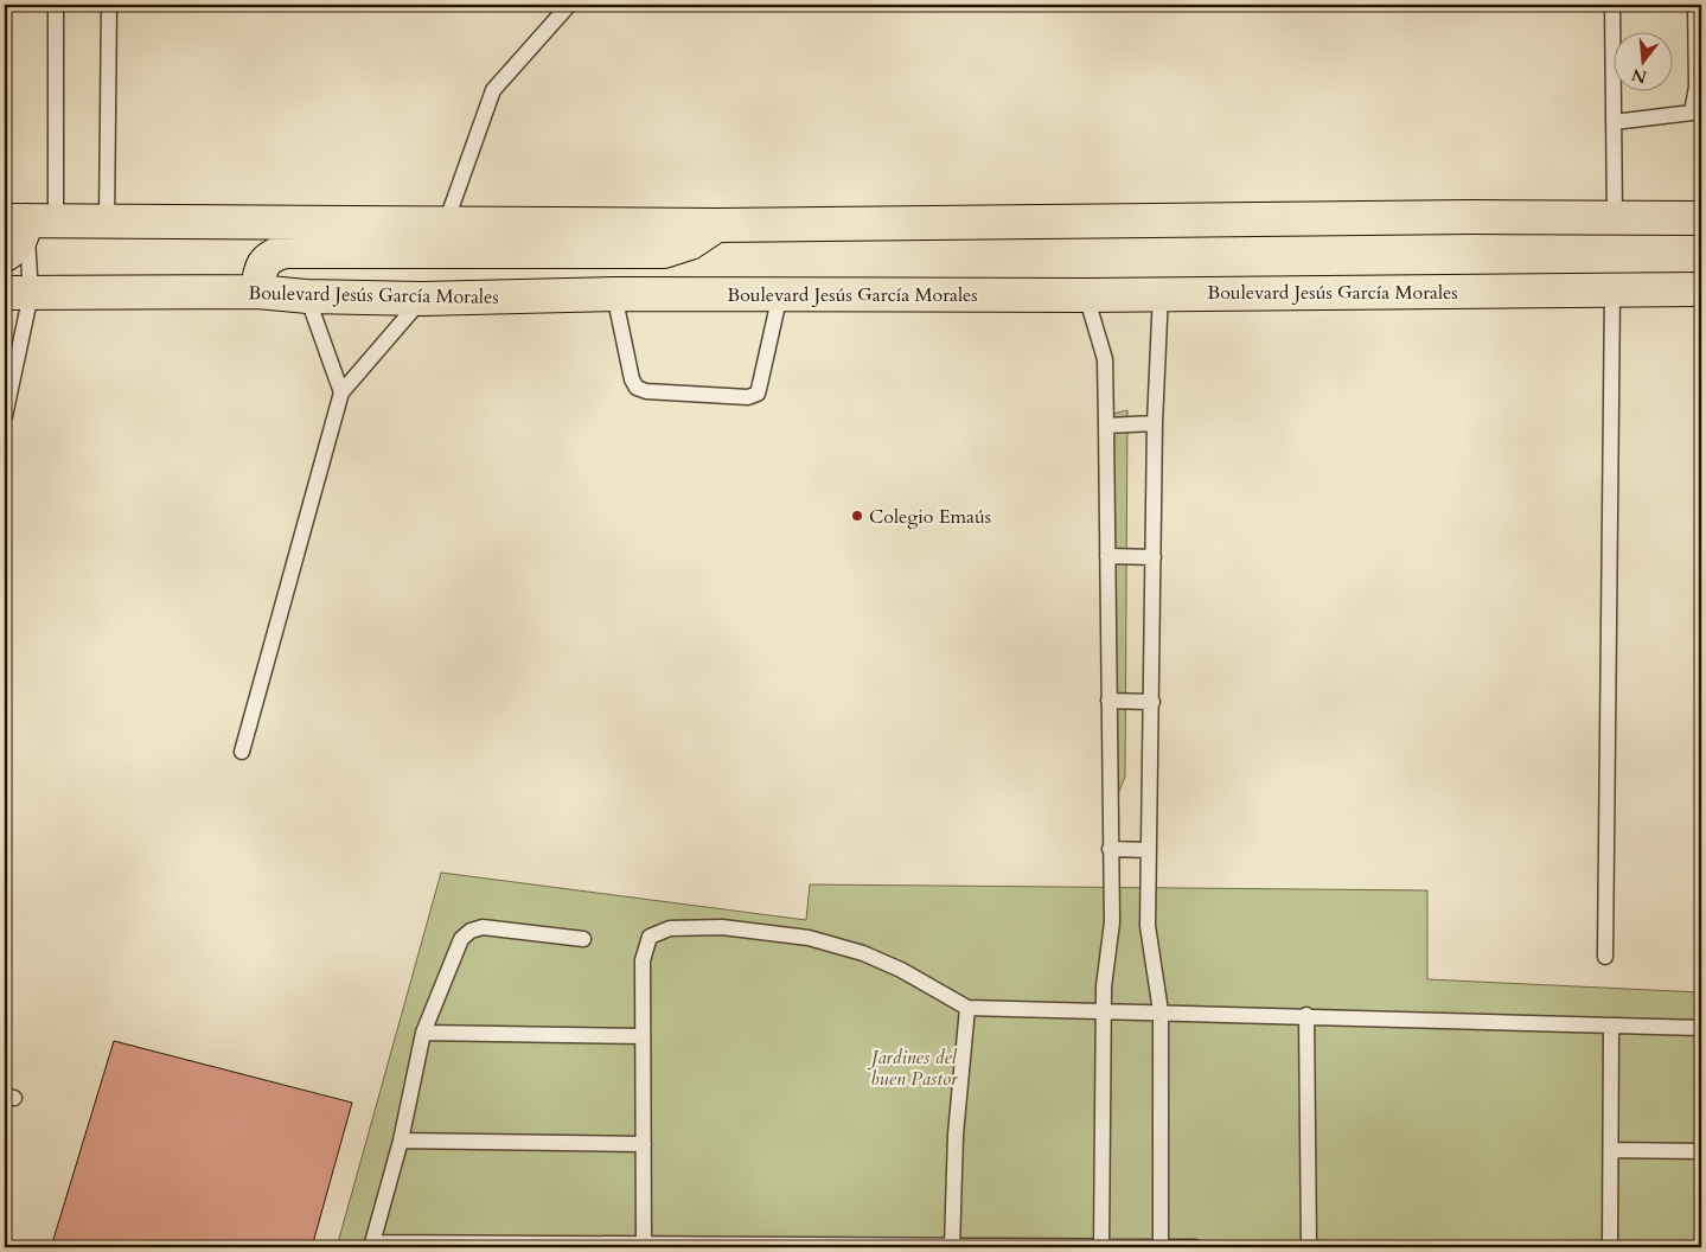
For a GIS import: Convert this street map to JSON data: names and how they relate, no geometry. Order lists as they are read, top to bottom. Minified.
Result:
{"streets":{"main road":["Boulevard Jesús García Morales"]},"parks":["Jardines del buen Pastor"],"places":["Colegio Emaús"],"north":"bottom"}
